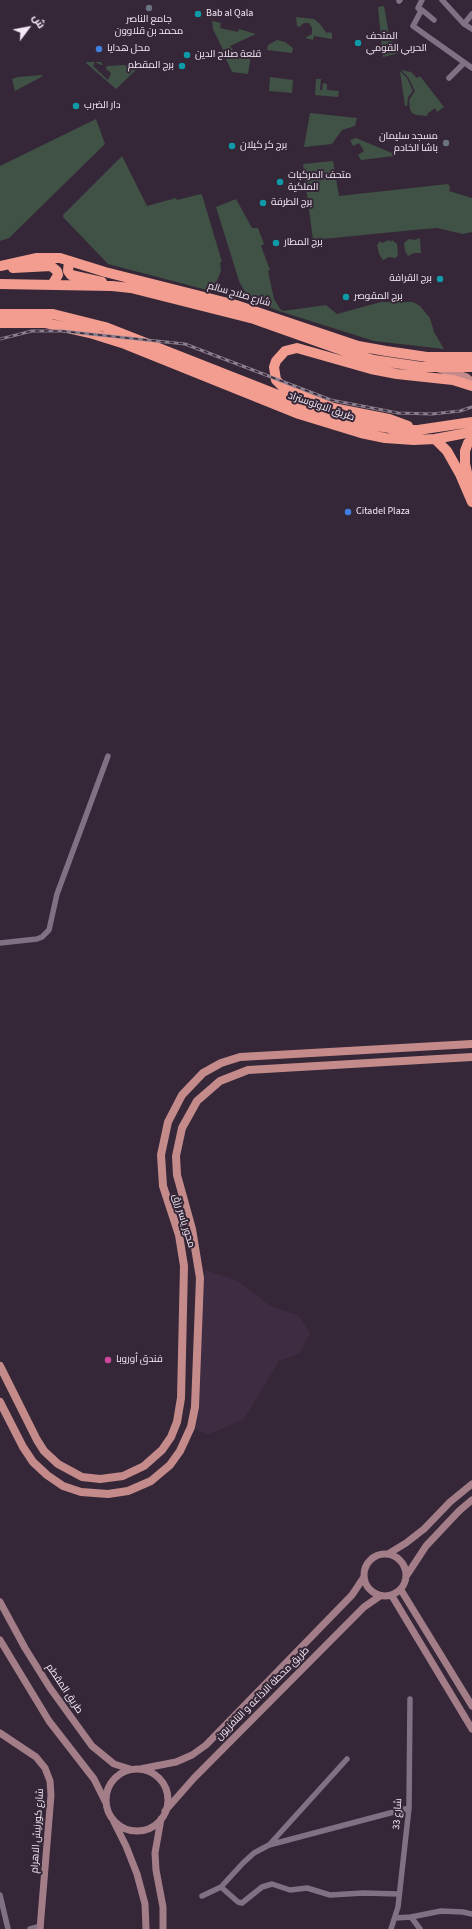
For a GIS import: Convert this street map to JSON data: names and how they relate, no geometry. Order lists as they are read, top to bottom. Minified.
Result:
{"streets":{"highway":["شارع صلاح سالم","طريق الاوتوستراد"],"main road":["محور ياسر رزق","طريق المقطم","طريق محطة الاذاعه و التلفزيون","شارع كورنيش الاهرام"],"street":["شارع 33"]},"crossings":[["طريق المقطم","طريق محطة الاذاعه و التلفزيون"]],"places":["جامع الناصر محمد بن قلاوون","Bab al Qala","المتحف الحربي القومي","محل هدايا","قلعة صلاح الدين","برج المقطم","دار الضرب","مسجد سليمان باشا الخادم","برج كر كيلان","متحف المركبات الملكية","برج الطرفة","برج المطار","برج القرافة","برج المقوصر","Citadel Plaza","فندق أوروبا"],"north":"top right"}
